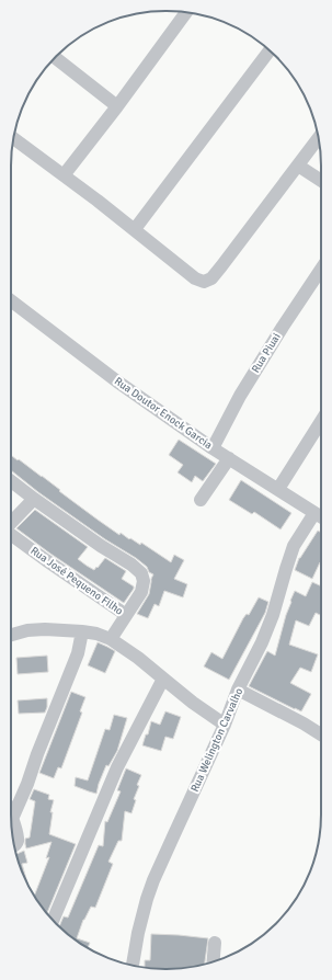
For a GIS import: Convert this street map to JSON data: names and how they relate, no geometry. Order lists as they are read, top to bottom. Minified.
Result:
{"streets":{"street":["Rua Piuai","Rua Doutor Enock Garcia","Rua José Pequeno Filho","Rua Welington Carvalho"]},"crossings":[["Rua Piuai","Rua Doutor Enock Garcia"],["Rua Doutor Enock Garcia","Rua Welington Carvalho"]]}
